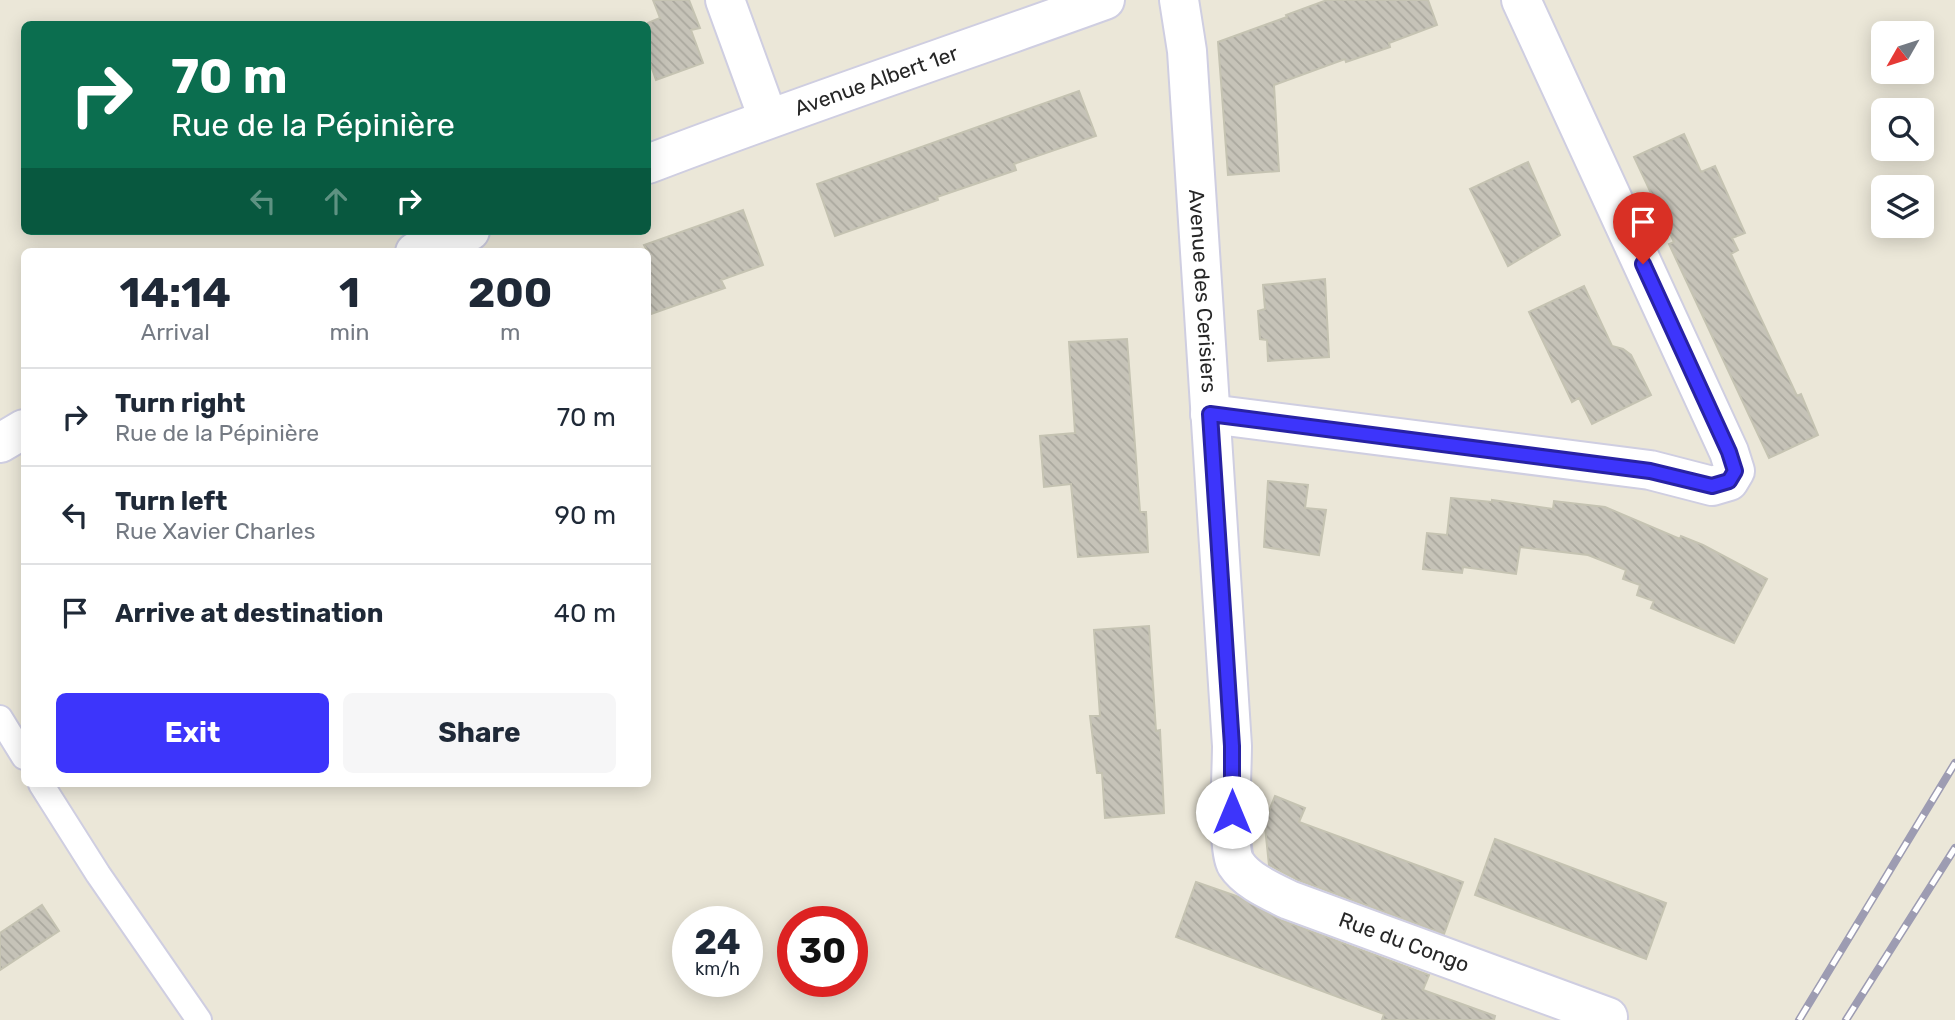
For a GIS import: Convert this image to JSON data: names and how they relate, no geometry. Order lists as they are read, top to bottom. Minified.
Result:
{"streets":{"street":["Avenue Albert 1er","Avenue des Cerisiers","Rue du Congo"]},"crossings":[["Avenue des Cerisiers","Rue du Congo"]],"north":"bottom left","page":{"turn":["70 m","Rue de la Pépinière"],"eta":["14:14","Arrival","1","min","200","m"],"list":[{"name":"Turn right","note":"Rue de la Pépinière","value":"70 m"},{"name":"Turn left","note":"Rue Xavier Charles","value":"90 m"},{"name":"Arrive at destination","value":"40 m"}],"buttons":["Exit","Share"],"speed":"24 km/h","limit":"30"}}
